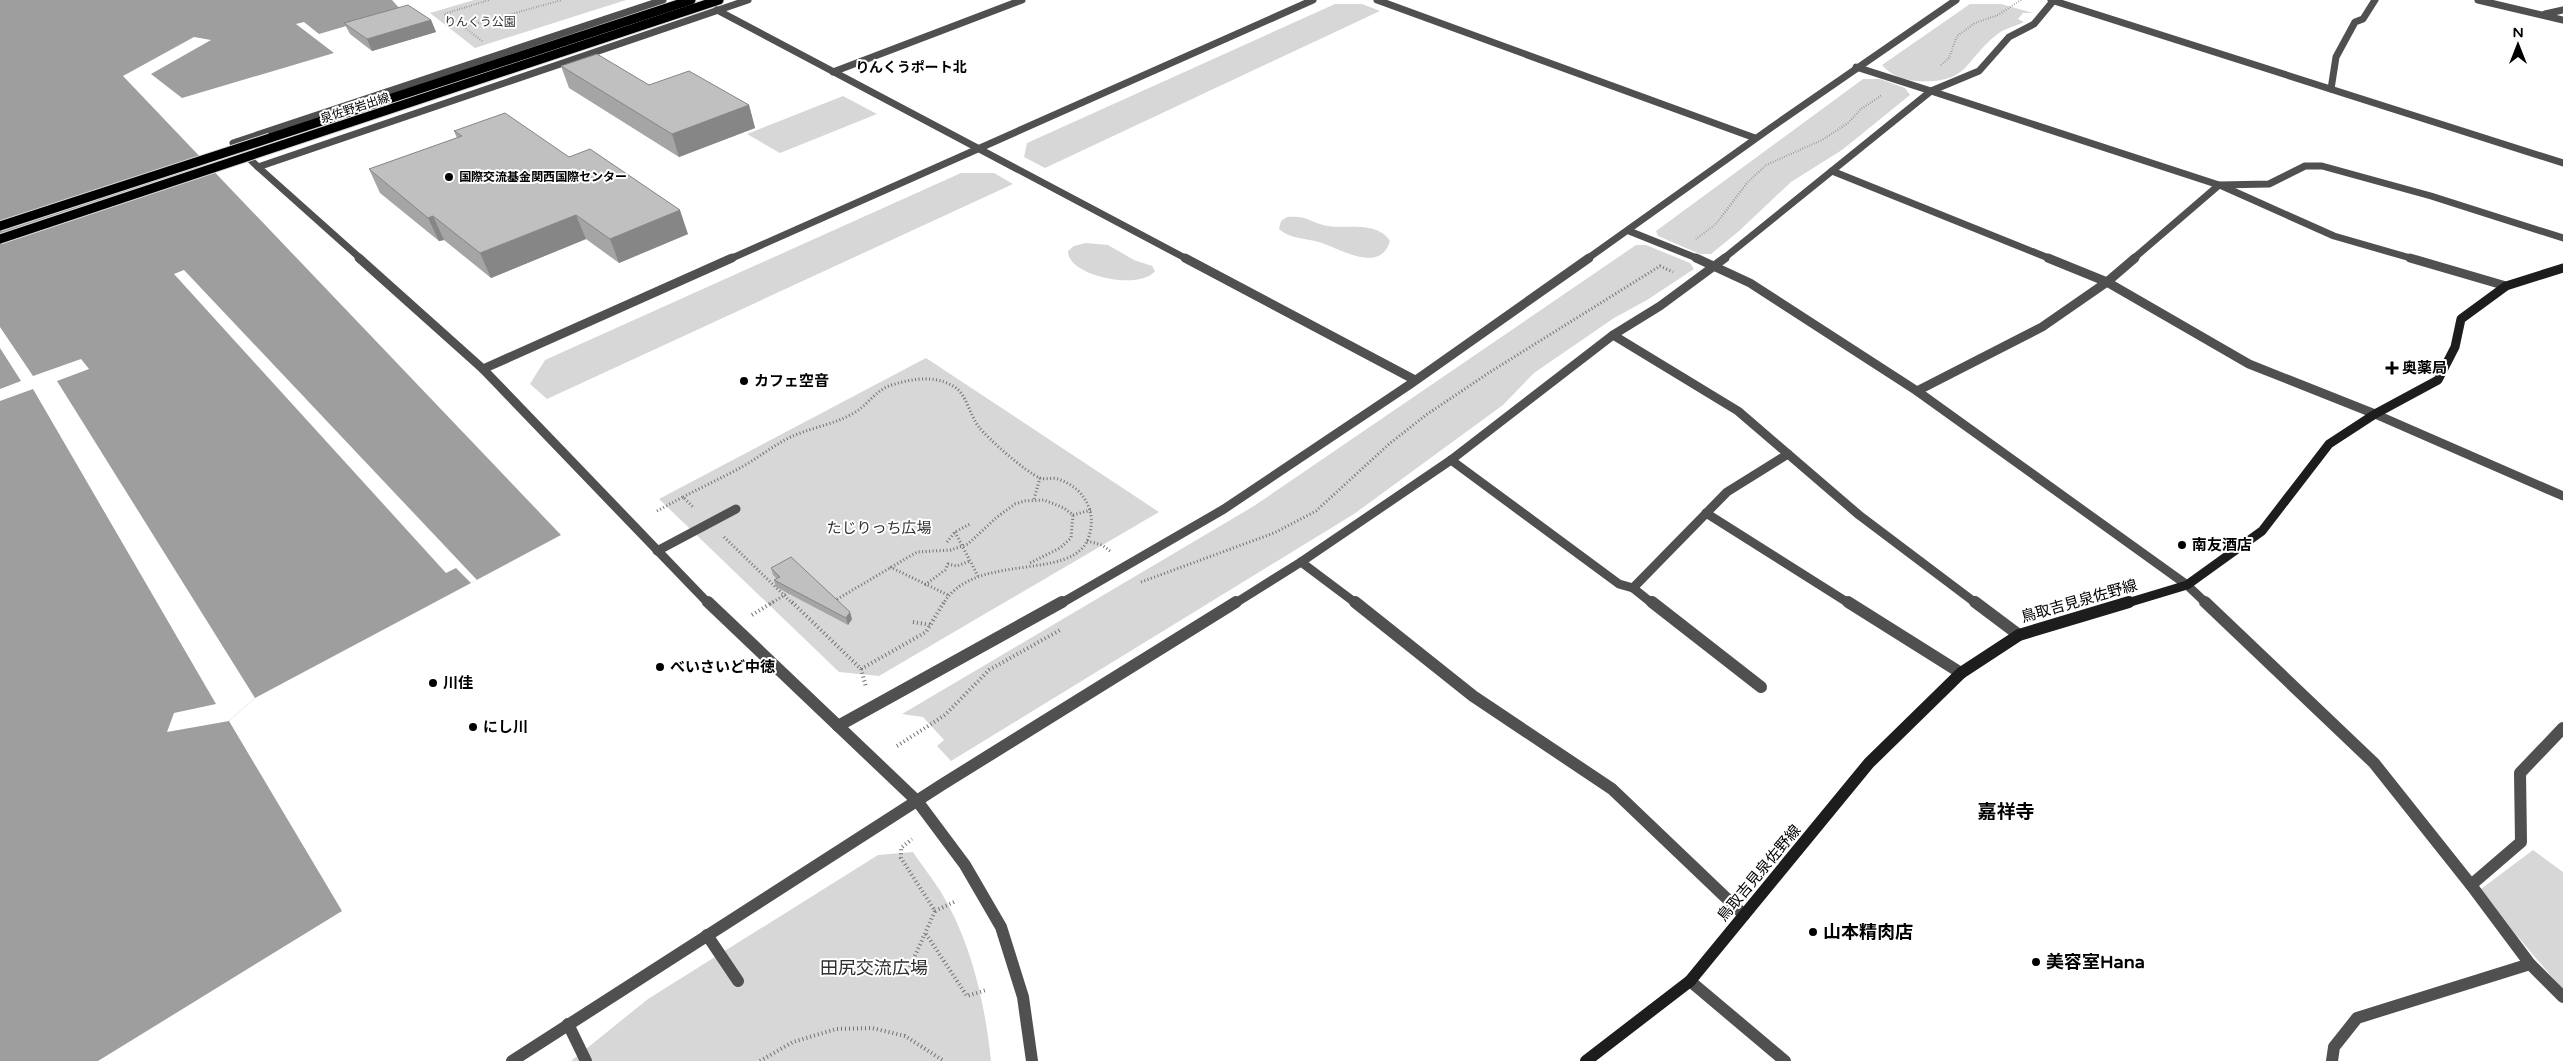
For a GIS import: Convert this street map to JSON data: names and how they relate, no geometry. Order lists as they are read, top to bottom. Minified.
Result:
{"streets":{"main road":["泉佐野岩出線","鳥取吉見泉佐野線"]},"districts":["りんくうポート北","嘉祥寺"],"parks":["りんくう公園","たじりっち広場","田尻交流広場"],"places":{"other":["国際交流基金関西国際センター","カフェ空音","南友酒店","べいさいど中徳","川佳","にし川","山本精肉店","美容室Hana"],"health":["奥薬局"]},"north":"top"}
